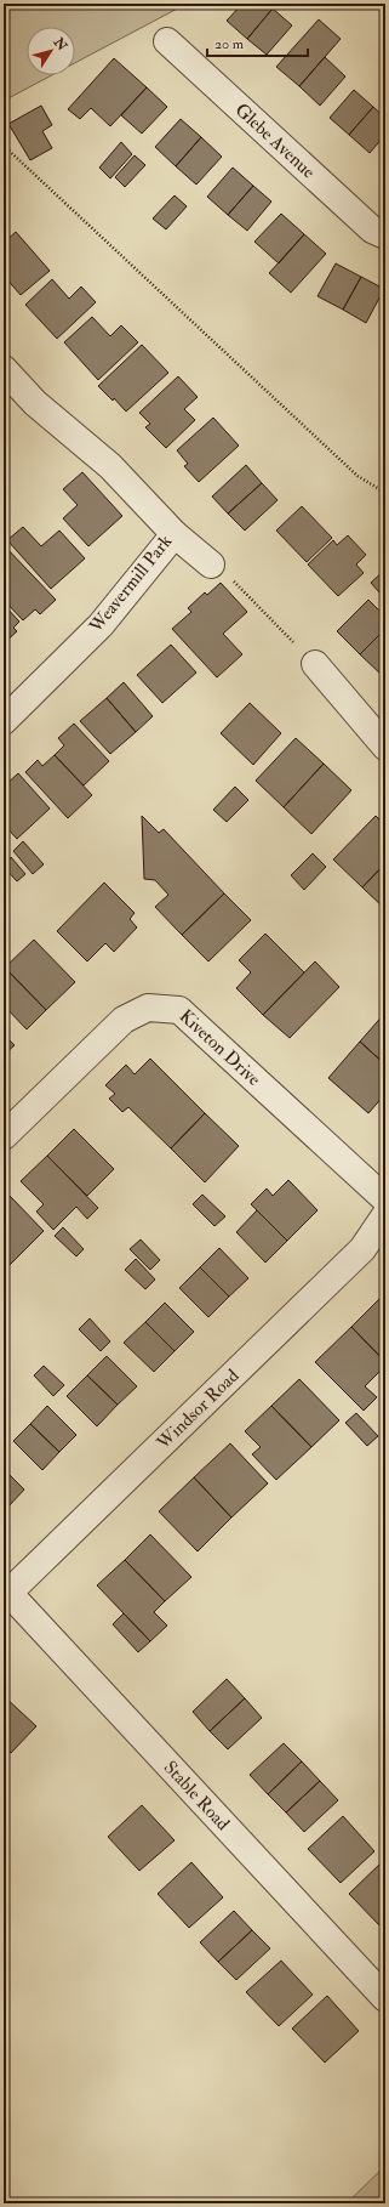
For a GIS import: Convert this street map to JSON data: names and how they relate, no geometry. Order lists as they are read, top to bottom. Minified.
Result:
{"streets":{"street":["Glebe Avenue","Weavermill Park","Kiveton Drive","Windsor Road","Stable Road"]},"crossings":[["Windsor Road","Stable Road"]],"scale_bar":"20 m","north":"top right"}
